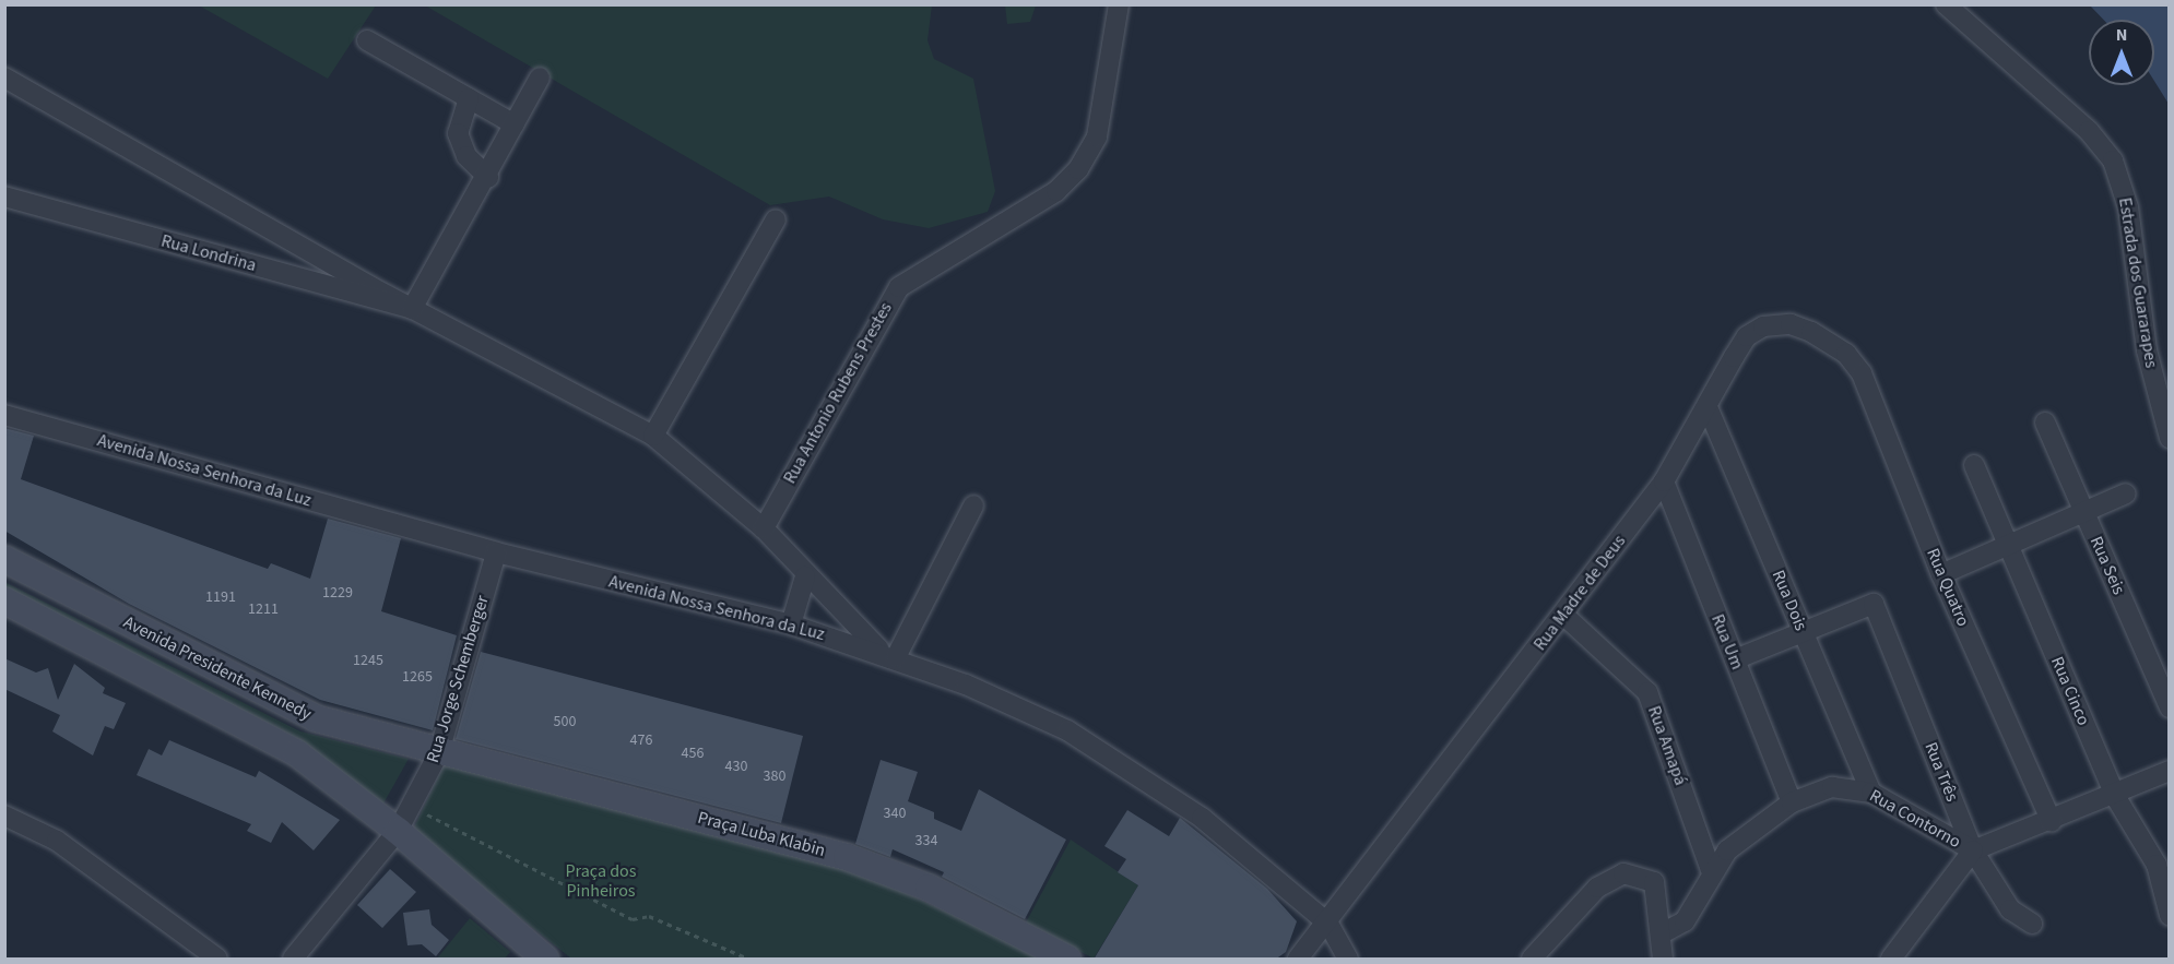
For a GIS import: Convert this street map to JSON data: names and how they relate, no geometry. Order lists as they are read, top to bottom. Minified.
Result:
{"streets":{"main road":["Avenida Presidente Kennedy","Praça Luba Klabin"],"street":["Rua Londrina","Estrada dos Guararapes","Rua Antonio Rubens Prestes","Avenida Nossa Senhora da Luz","Rua Seis","Rua Quatro","Rua Madre de Deus","Rua Dois","Rua Um","Rua Jorge Schemberger","Rua Cinco","Rua Amapá","Rua Três","Rua Contorno"]},"crossings":[["Avenida Nossa Senhora da Luz","Rua Madre de Deus"],["Avenida Nossa Senhora da Luz","Rua Jorge Schemberger"],["Rua Quatro","Rua Madre de Deus"],["Rua Madre de Deus","Rua Dois"],["Rua Madre de Deus","Rua Um"],["Rua Madre de Deus","Rua Amapá"],["Rua Dois","Rua Três"],["Rua Dois","Rua Contorno"],["Rua Um","Rua Contorno"],["Avenida Presidente Kennedy","Rua Jorge Schemberger"],["Avenida Presidente Kennedy","Praça Luba Klabin"],["Rua Jorge Schemberger","Praça Luba Klabin"],["Rua Amapá","Rua Contorno"],["Rua Três","Rua Contorno"]],"parks":["Praça dos Pinheiros"],"house_numbers":["1229","1191","1211","1245","1265","500","476","456","430","380","340","334"],"north":"top"}
